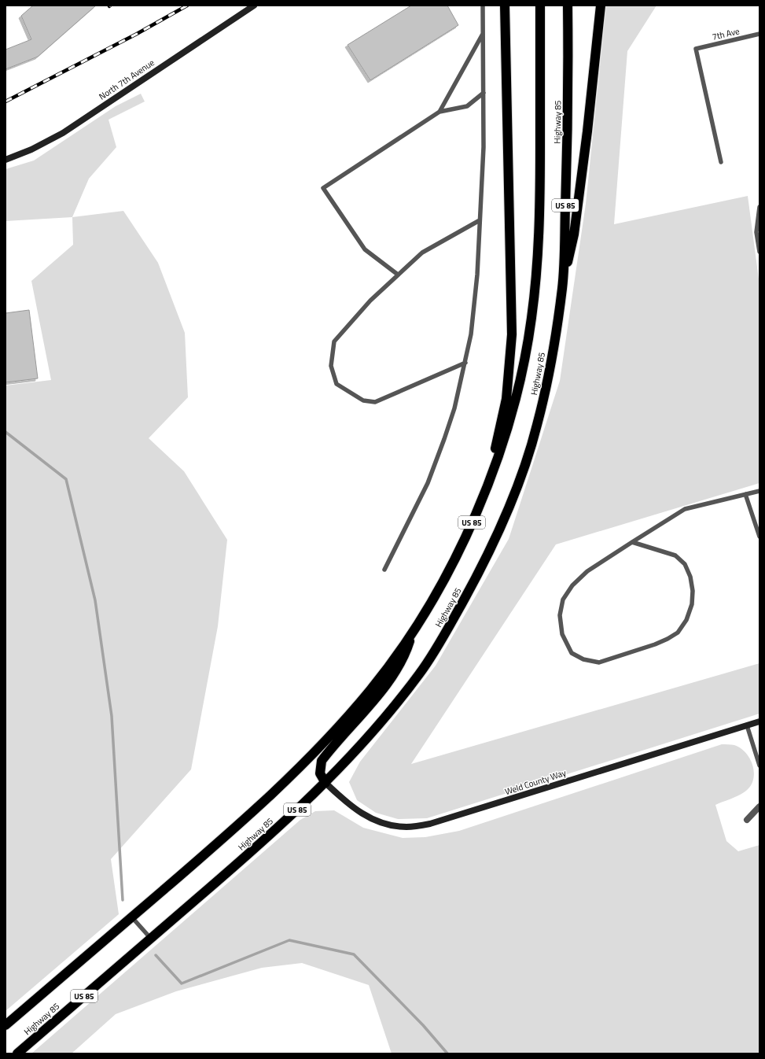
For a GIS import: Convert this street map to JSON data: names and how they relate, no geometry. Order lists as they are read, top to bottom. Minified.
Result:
{"streets":{"highway":["Highway 85","US 85"],"street":["North 7th Avenue","Weld County Way"],"lane":["7th Ave"]},"crossings":[["Highway 85","Weld County Way"]]}
